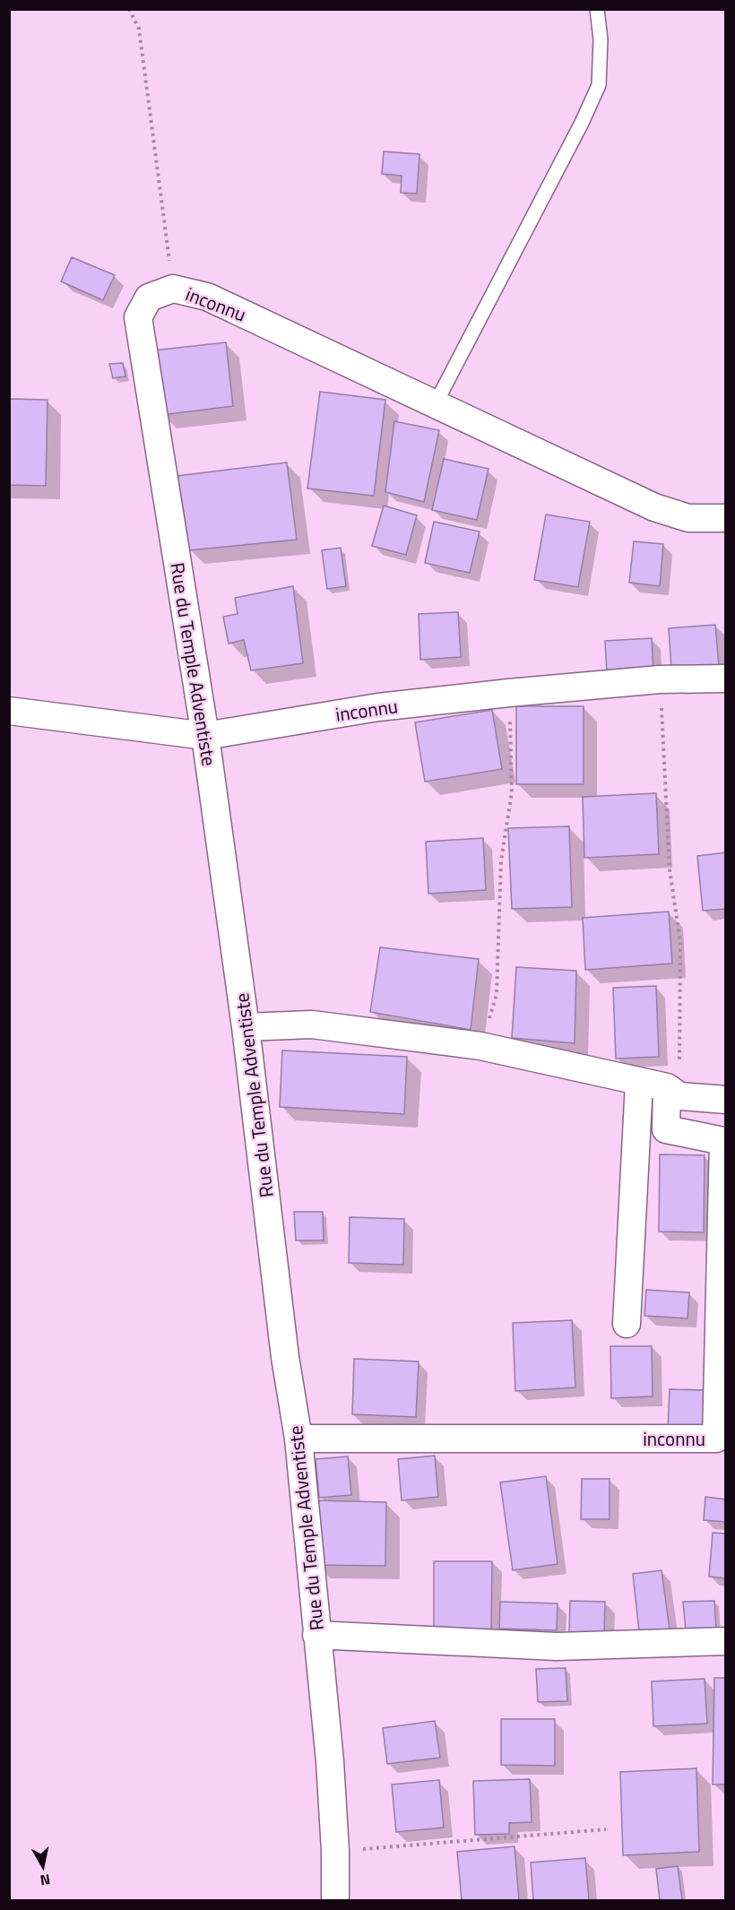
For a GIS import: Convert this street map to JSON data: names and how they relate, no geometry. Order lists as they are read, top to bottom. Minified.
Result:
{"streets":{"street":["inconnu","Rue du Temple Adventiste"]},"crossings":[["inconnu","Rue du Temple Adventiste"]],"north":"bottom"}
